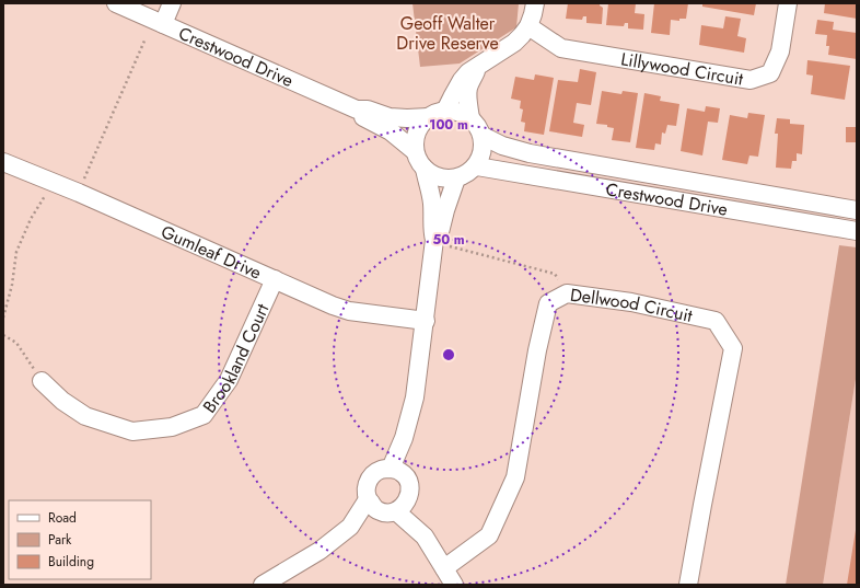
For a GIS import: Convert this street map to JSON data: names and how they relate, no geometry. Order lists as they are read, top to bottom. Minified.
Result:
{"streets":{"street":["Crestwood Drive","Lillywood Circuit","Gumleaf Drive","Dellwood Circuit","Brookland Court"]},"crossings":[["Gumleaf Drive","Brookland Court"]],"parks":["Geoff Walter Drive Reserve"],"legend":["Road","Park","Building"],"rings":["100 m","50 m"]}
